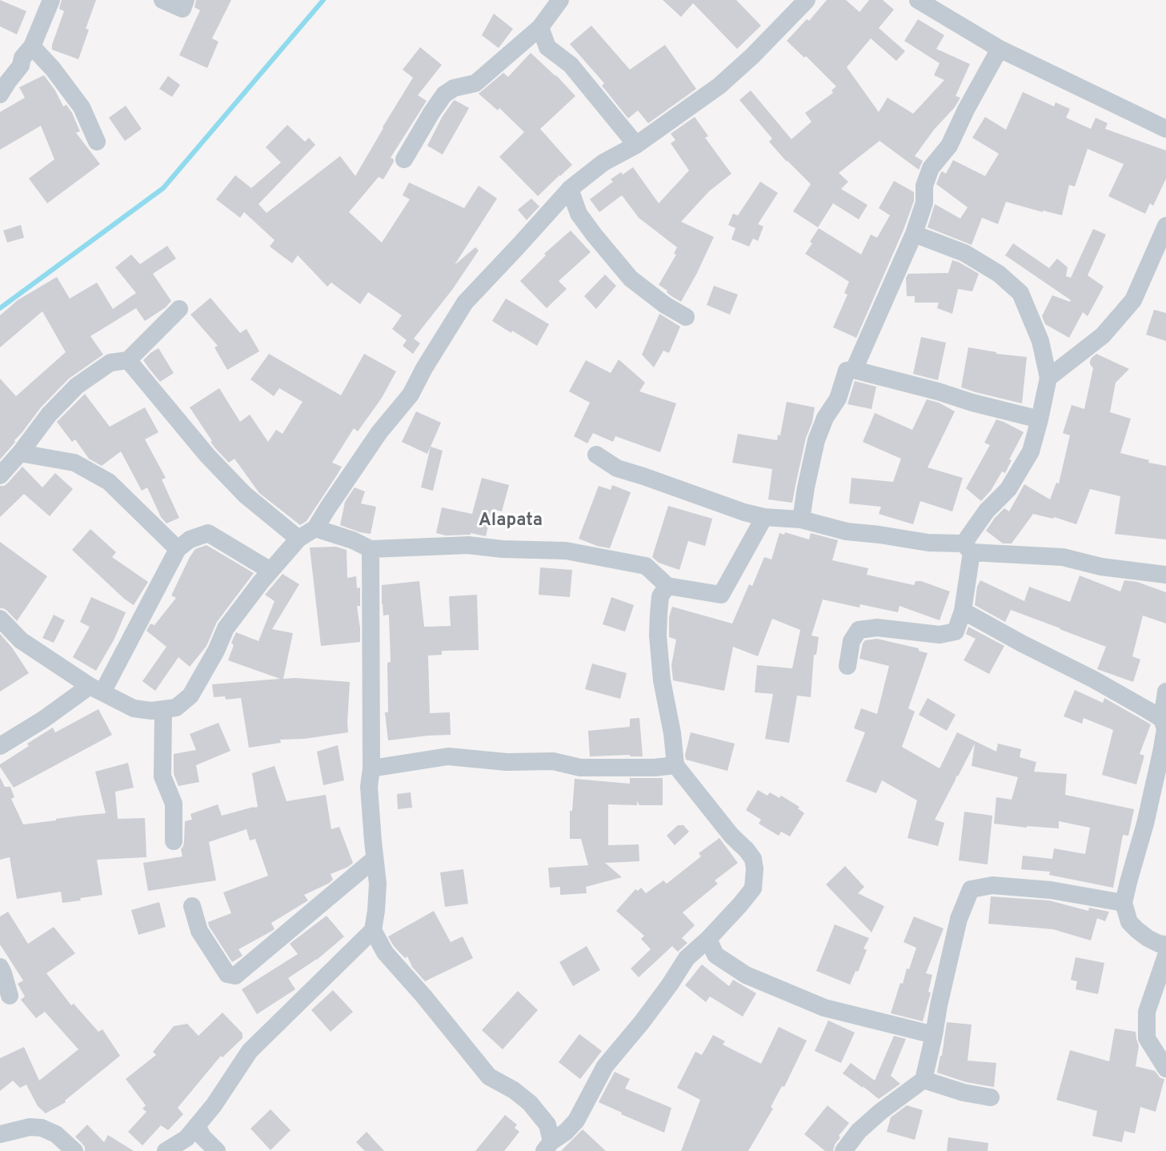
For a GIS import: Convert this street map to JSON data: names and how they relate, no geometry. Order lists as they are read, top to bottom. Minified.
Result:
{"districts":["Alapata"]}
